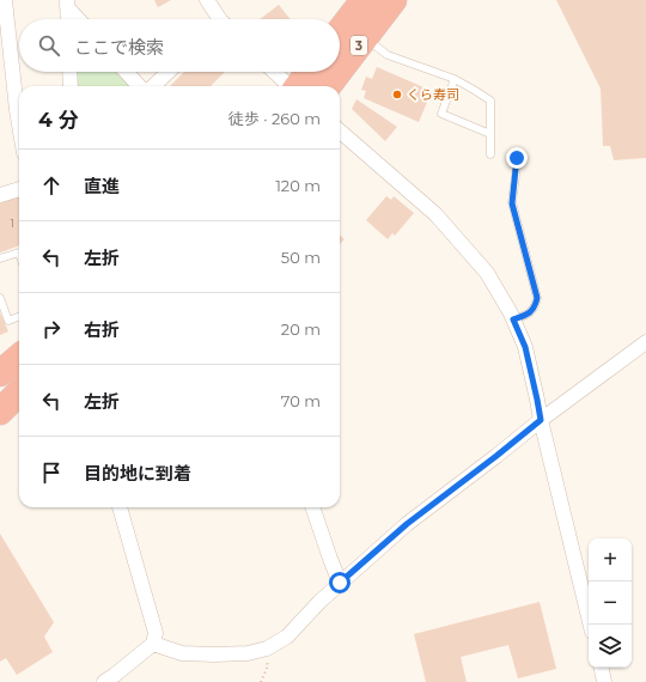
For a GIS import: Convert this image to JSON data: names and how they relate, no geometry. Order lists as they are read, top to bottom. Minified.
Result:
{"streets":{"highway":["3"]},"places":["くら寿司"],"house_numbers":["1"],"page":{"search":"ここで検索","heading":["4 分","徒歩 · 260 m"],"list":[["直進","120 m"],["左折","50 m"],["右折","20 m"],["左折","70 m"],"目的地に到着"],"map_buttons":["+","−"]}}
